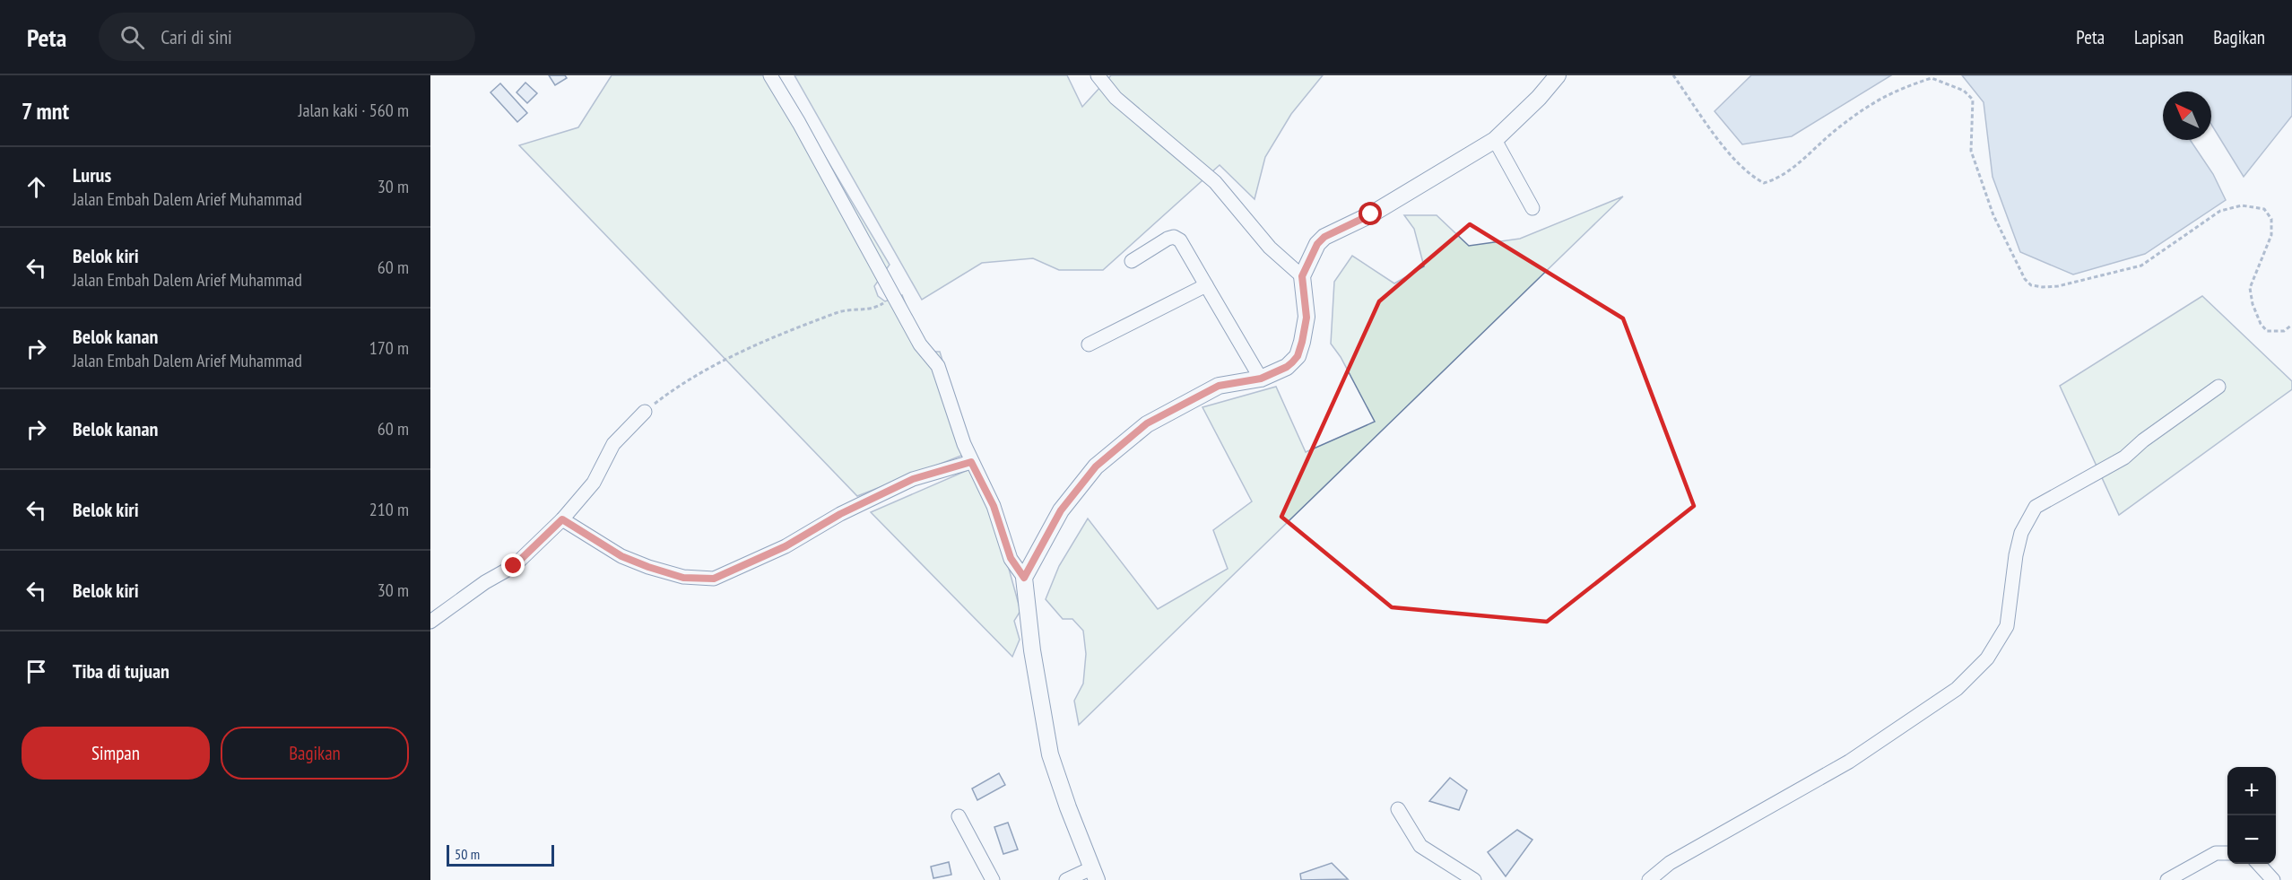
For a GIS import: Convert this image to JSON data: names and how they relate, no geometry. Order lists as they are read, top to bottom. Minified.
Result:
{"scale_bar":"50 m","north":"top left","page":{"header":"Peta","search":"Cari di sini","nav":["Peta","Lapisan","Bagikan"],"heading":["7 mnt","Jalan kaki · 560 m"],"list":[["Lurus","Jalan Embah Dalem Arief Muhammad","30 m"],["Belok kiri","Jalan Embah Dalem Arief Muhammad","60 m"],["Belok kanan","Jalan Embah Dalem Arief Muhammad","170 m"],["Belok kanan","60 m"],["Belok kiri","210 m"],["Belok kiri","30 m"],"Tiba di tujuan"],"buttons":["Simpan","Bagikan"],"map_buttons":["+","−"],"scale":"50 m"}}
